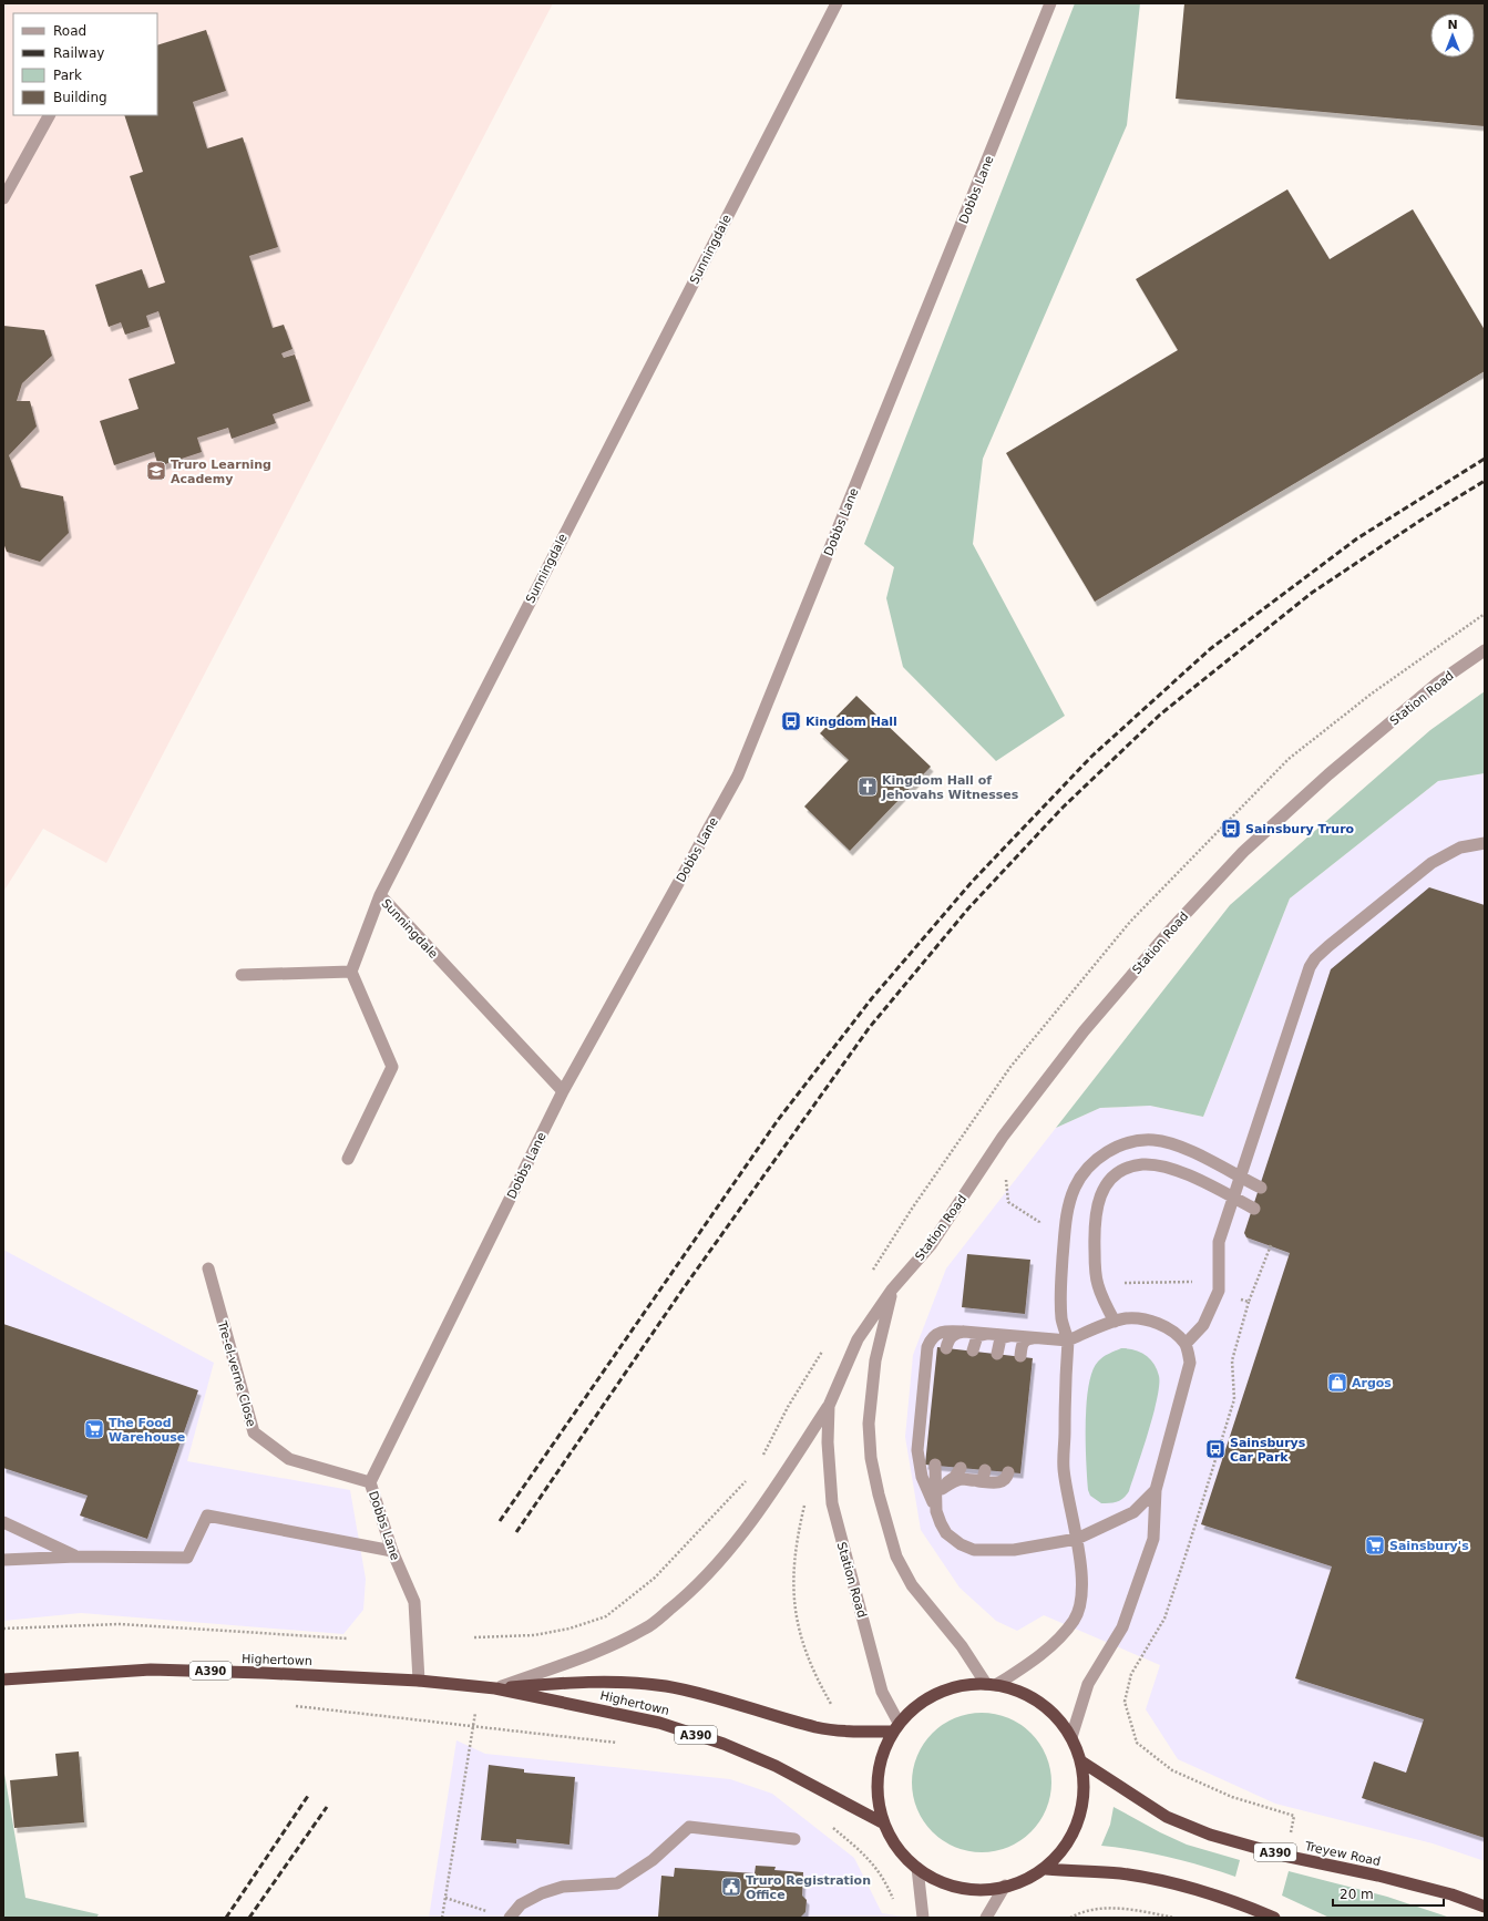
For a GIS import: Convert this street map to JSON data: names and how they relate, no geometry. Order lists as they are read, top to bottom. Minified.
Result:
{"streets":{"highway":["Highertown","A390","Treyew Road"],"street":["Dobbs Lane","Sunningdale","Station Road","Tre-el-verne Close"]},"crossings":[["Dobbs Lane","Sunningdale"],["Dobbs Lane","Tre-el-verne Close"],["Dobbs Lane","Highertown"],["Station Road","Highertown"]],"places":{"school or university":["Truro Learning Academy"],"bus stop":["Kingdom Hall","Sainsbury Truro","Sainsburys Car Park"],"church":["Kingdom Hall of Jehovahs Witnesses"],"shop":["Argos"],"supermarket":["The Food Warehouse","Sainsbury's"],"public building":["Truro Registration Office"]},"legend":["Road","Railway","Park","Building"],"scale_bar":"20 m","north":"top"}
